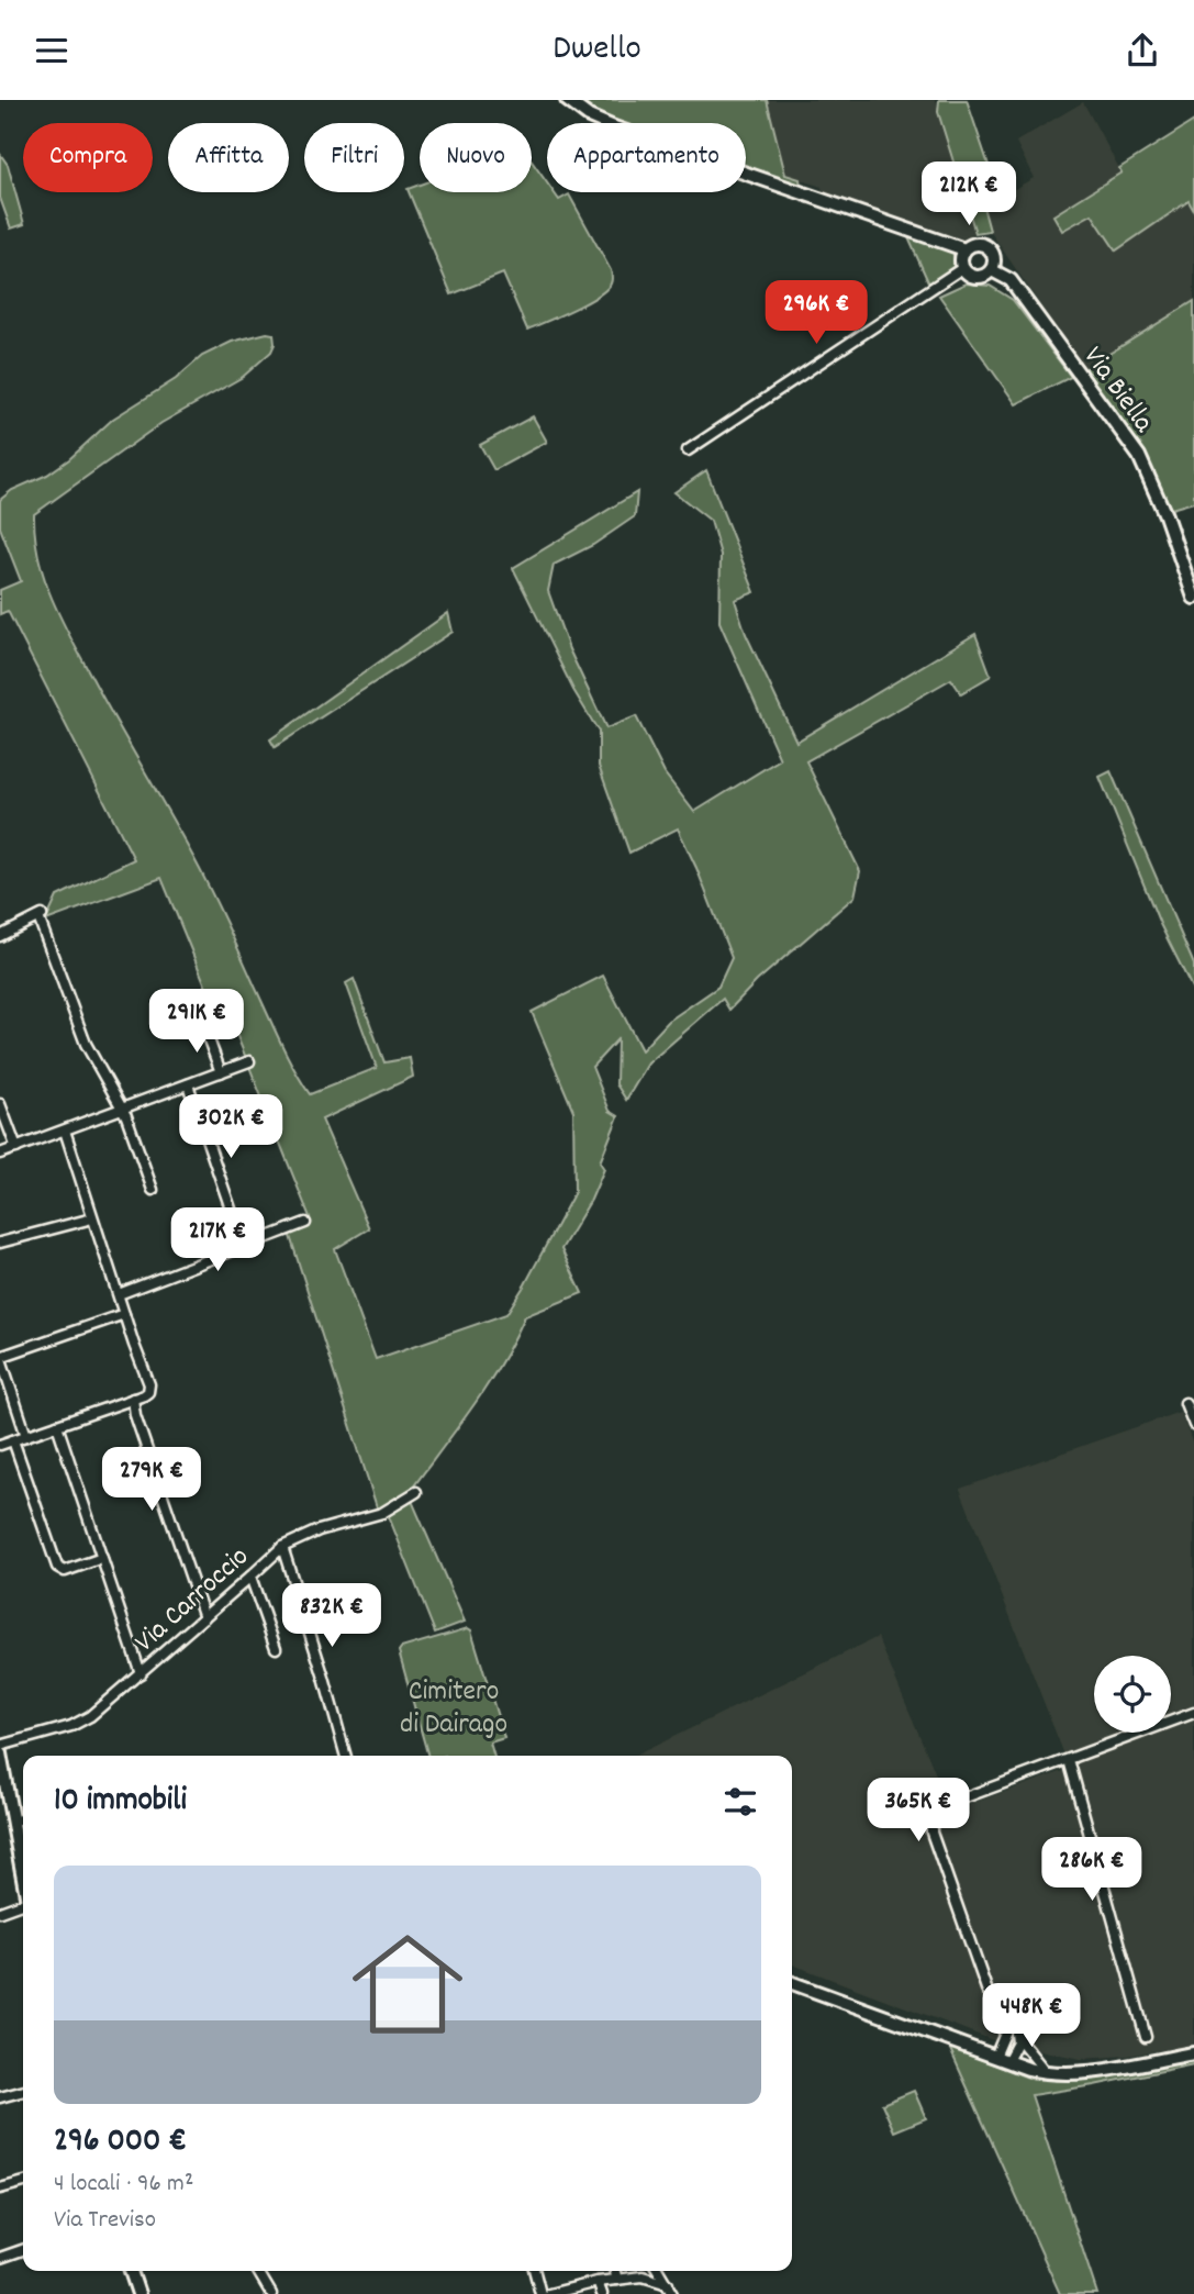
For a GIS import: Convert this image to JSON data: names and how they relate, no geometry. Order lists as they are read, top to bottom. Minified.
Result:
{"streets":{"street":["Via Biella","Via Carroccio"]},"parks":["Cimitero di Dairago"],"page":{"header":"Dwello","chip":["Compra","Affitta","Filtri","Nuovo","Appartamento"],"price":["212K €","296K €","291K €","302K €","217K €","279K €","832K €","365K €","286K €","448K €"],"heading":"10 immobili","list":[{"name":"296 000 €","note":"4 locali · 96 m² · Via Treviso"}]}}
